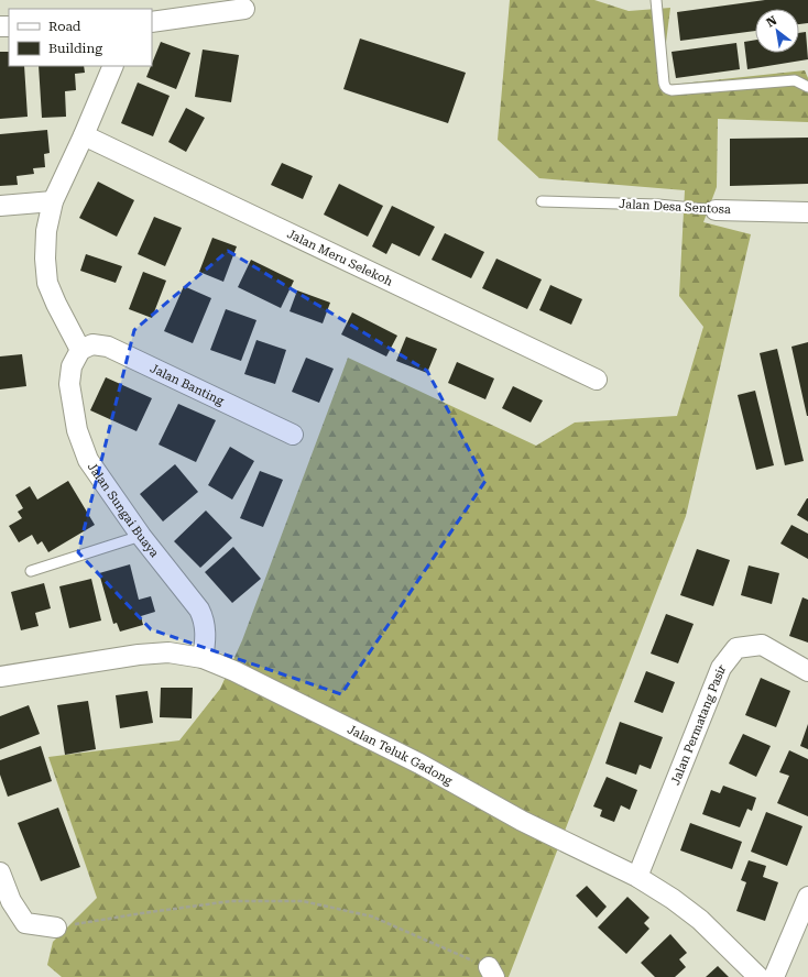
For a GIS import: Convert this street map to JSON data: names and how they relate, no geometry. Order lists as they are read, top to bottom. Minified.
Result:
{"streets":{"street":["Jalan Desa Sentosa","Jalan Meru Selekoh","Jalan Banting","Jalan Sungai Buaya","Jalan Permatang Pasir","Jalan Teluk Gadong"]},"crossings":[["Jalan Banting","Jalan Sungai Buaya"],["Jalan Sungai Buaya","Jalan Teluk Gadong"],["Jalan Permatang Pasir","Jalan Teluk Gadong"]],"legend":["Road","Building"],"north":"top left"}
